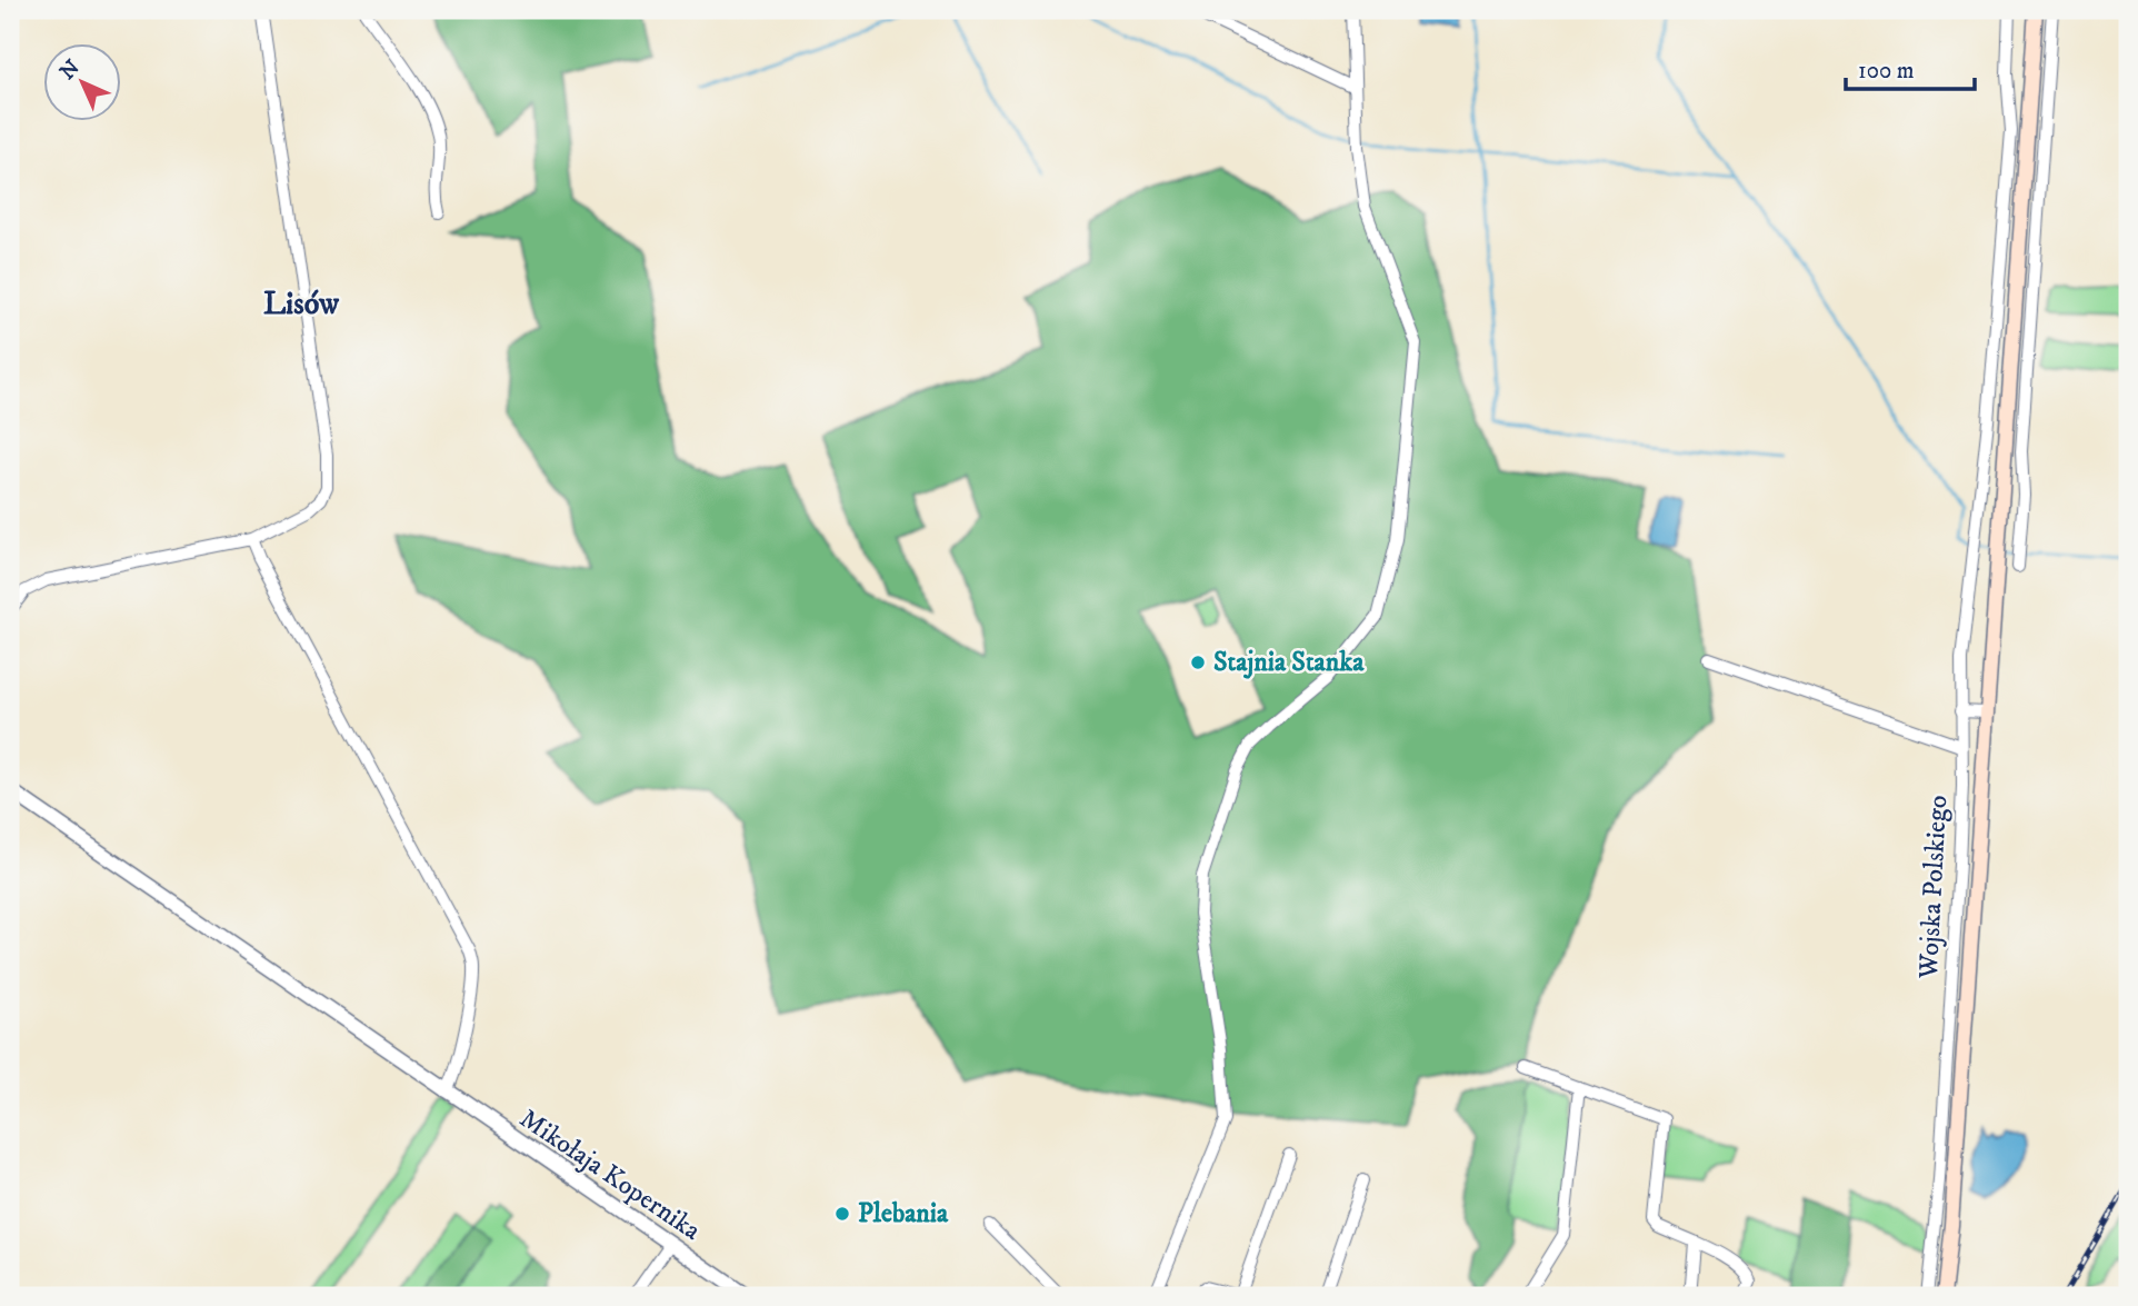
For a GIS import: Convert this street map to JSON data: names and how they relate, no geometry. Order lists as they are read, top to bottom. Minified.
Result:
{"streets":{"main road":["Wojska Polskiego"],"street":["Mikołaja Kopernika"]},"districts":["Lisów"],"places":["Stajnia Stanka","Plebania"],"scale_bar":"100 m","north":"top left"}
